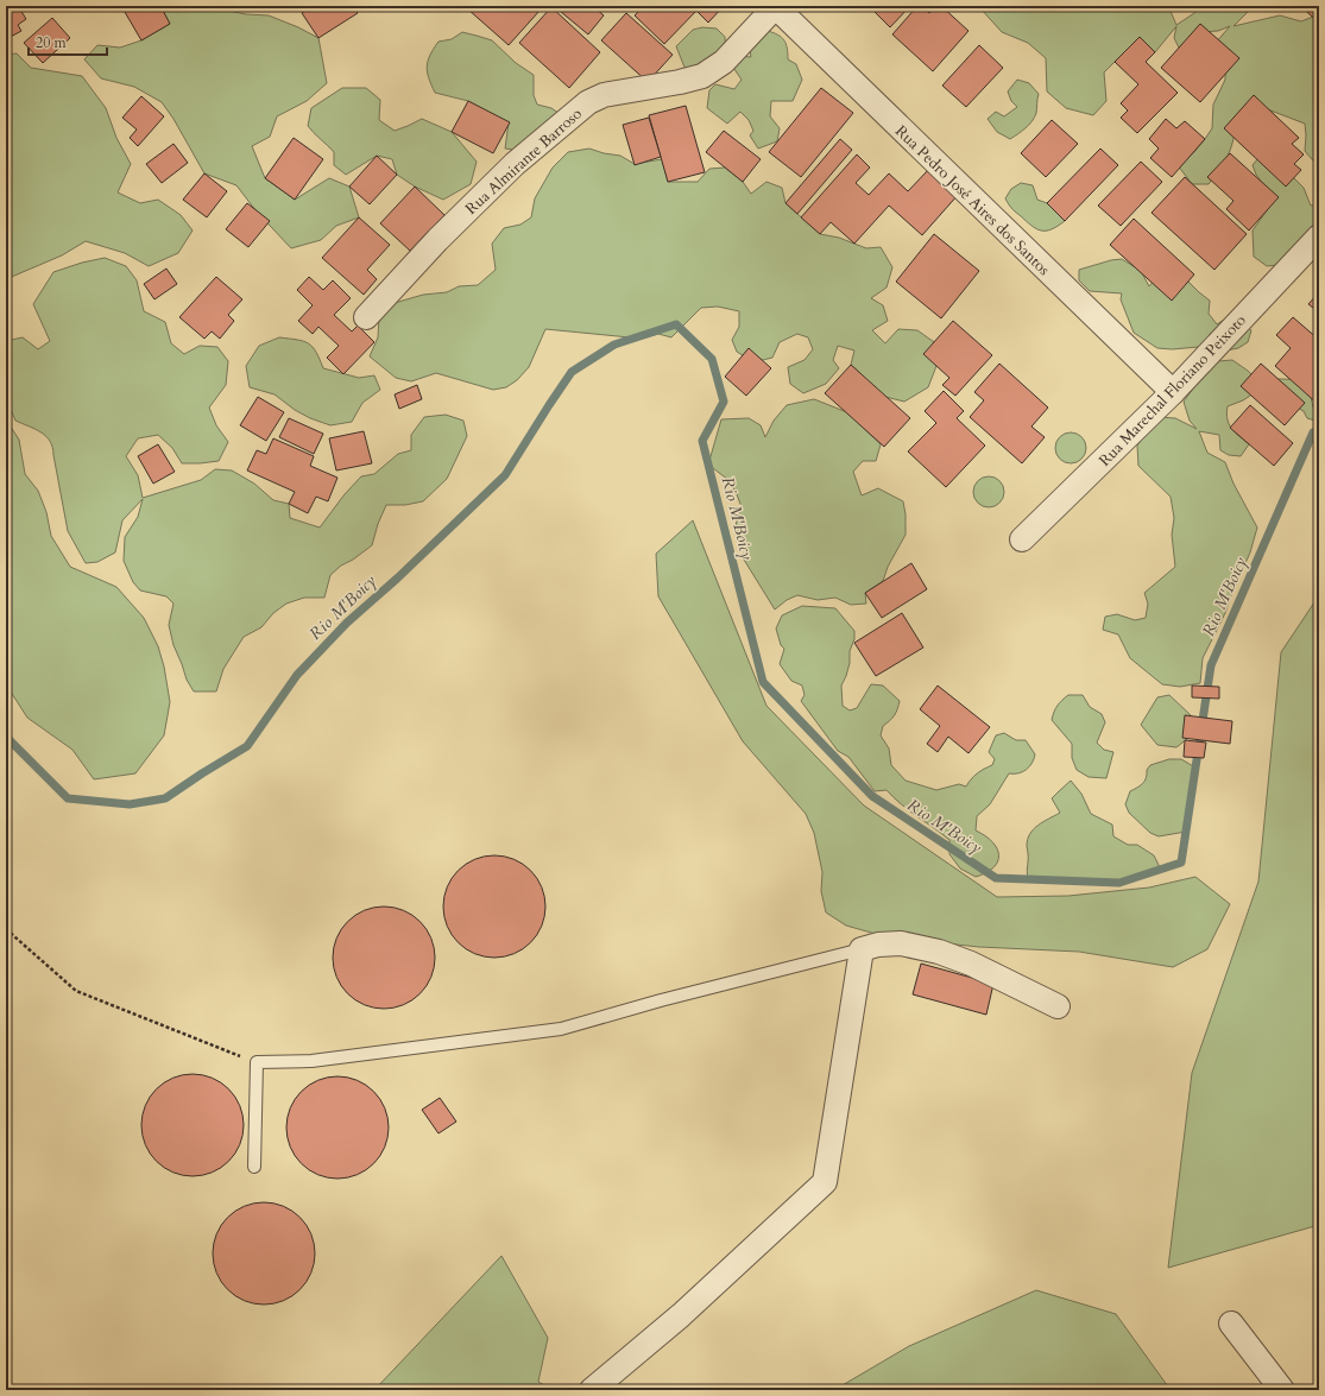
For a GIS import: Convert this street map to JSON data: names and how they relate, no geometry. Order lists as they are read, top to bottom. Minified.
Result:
{"streets":{"street":["Rua Almirante Barroso","Rua Pedro José Aires dos Santos","Rua Marechal Floriano Peixoto"]},"crossings":[["Rua Almirante Barroso","Rua Pedro José Aires dos Santos"],["Rua Pedro José Aires dos Santos","Rua Marechal Floriano Peixoto"]],"water":["Rio M'Boicy"],"scale_bar":"20 m"}
